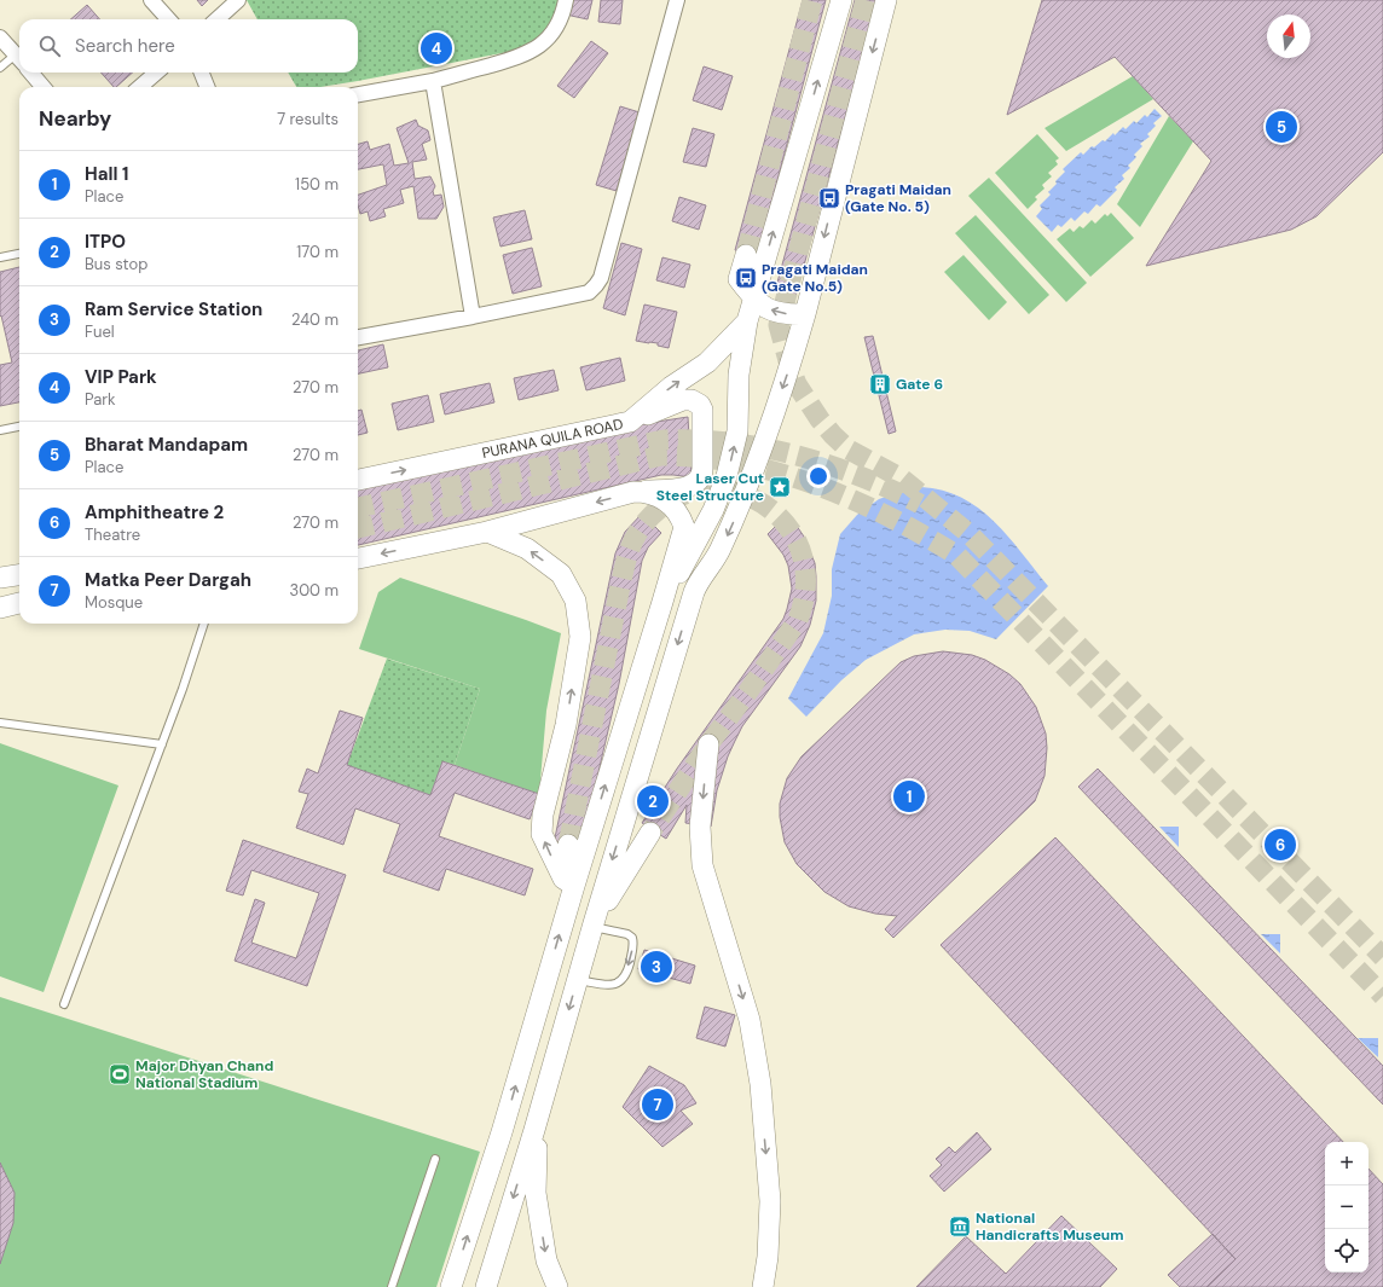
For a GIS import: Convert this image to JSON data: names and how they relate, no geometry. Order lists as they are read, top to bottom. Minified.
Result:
{"streets":{"main road":["PURANA QUILA ROAD"]},"places":{"bus stop":["Pragati Maidan (Gate No. 5)","Pragati Maidan (Gate No.5)"],"building":["Gate 6"],"place":["Laser Cut Steel Structure"],"sports":["Major Dhyan Chand National Stadium"],"museum":["National Handicrafts Museum"]},"north":"top","page":{"search":"Search here","pins":["4","5","1","2","6","3","7"],"heading":["Nearby","7 results"],"list":[{"mark":"1","name":"Hall 1","note":"Place","value":"150 m"},{"mark":"2","name":"ITPO","note":"Bus stop","value":"170 m"},{"mark":"3","name":"Ram Service Station","note":"Fuel","value":"240 m"},{"mark":"4","name":"VIP Park","note":"Park","value":"270 m"},{"mark":"5","name":"Bharat Mandapam","note":"Place","value":"270 m"},{"mark":"6","name":"Amphitheatre 2","note":"Theatre","value":"270 m"},{"mark":"7","name":"Matka Peer Dargah","note":"Mosque","value":"300 m"}],"map_buttons":["+","−"]}}
